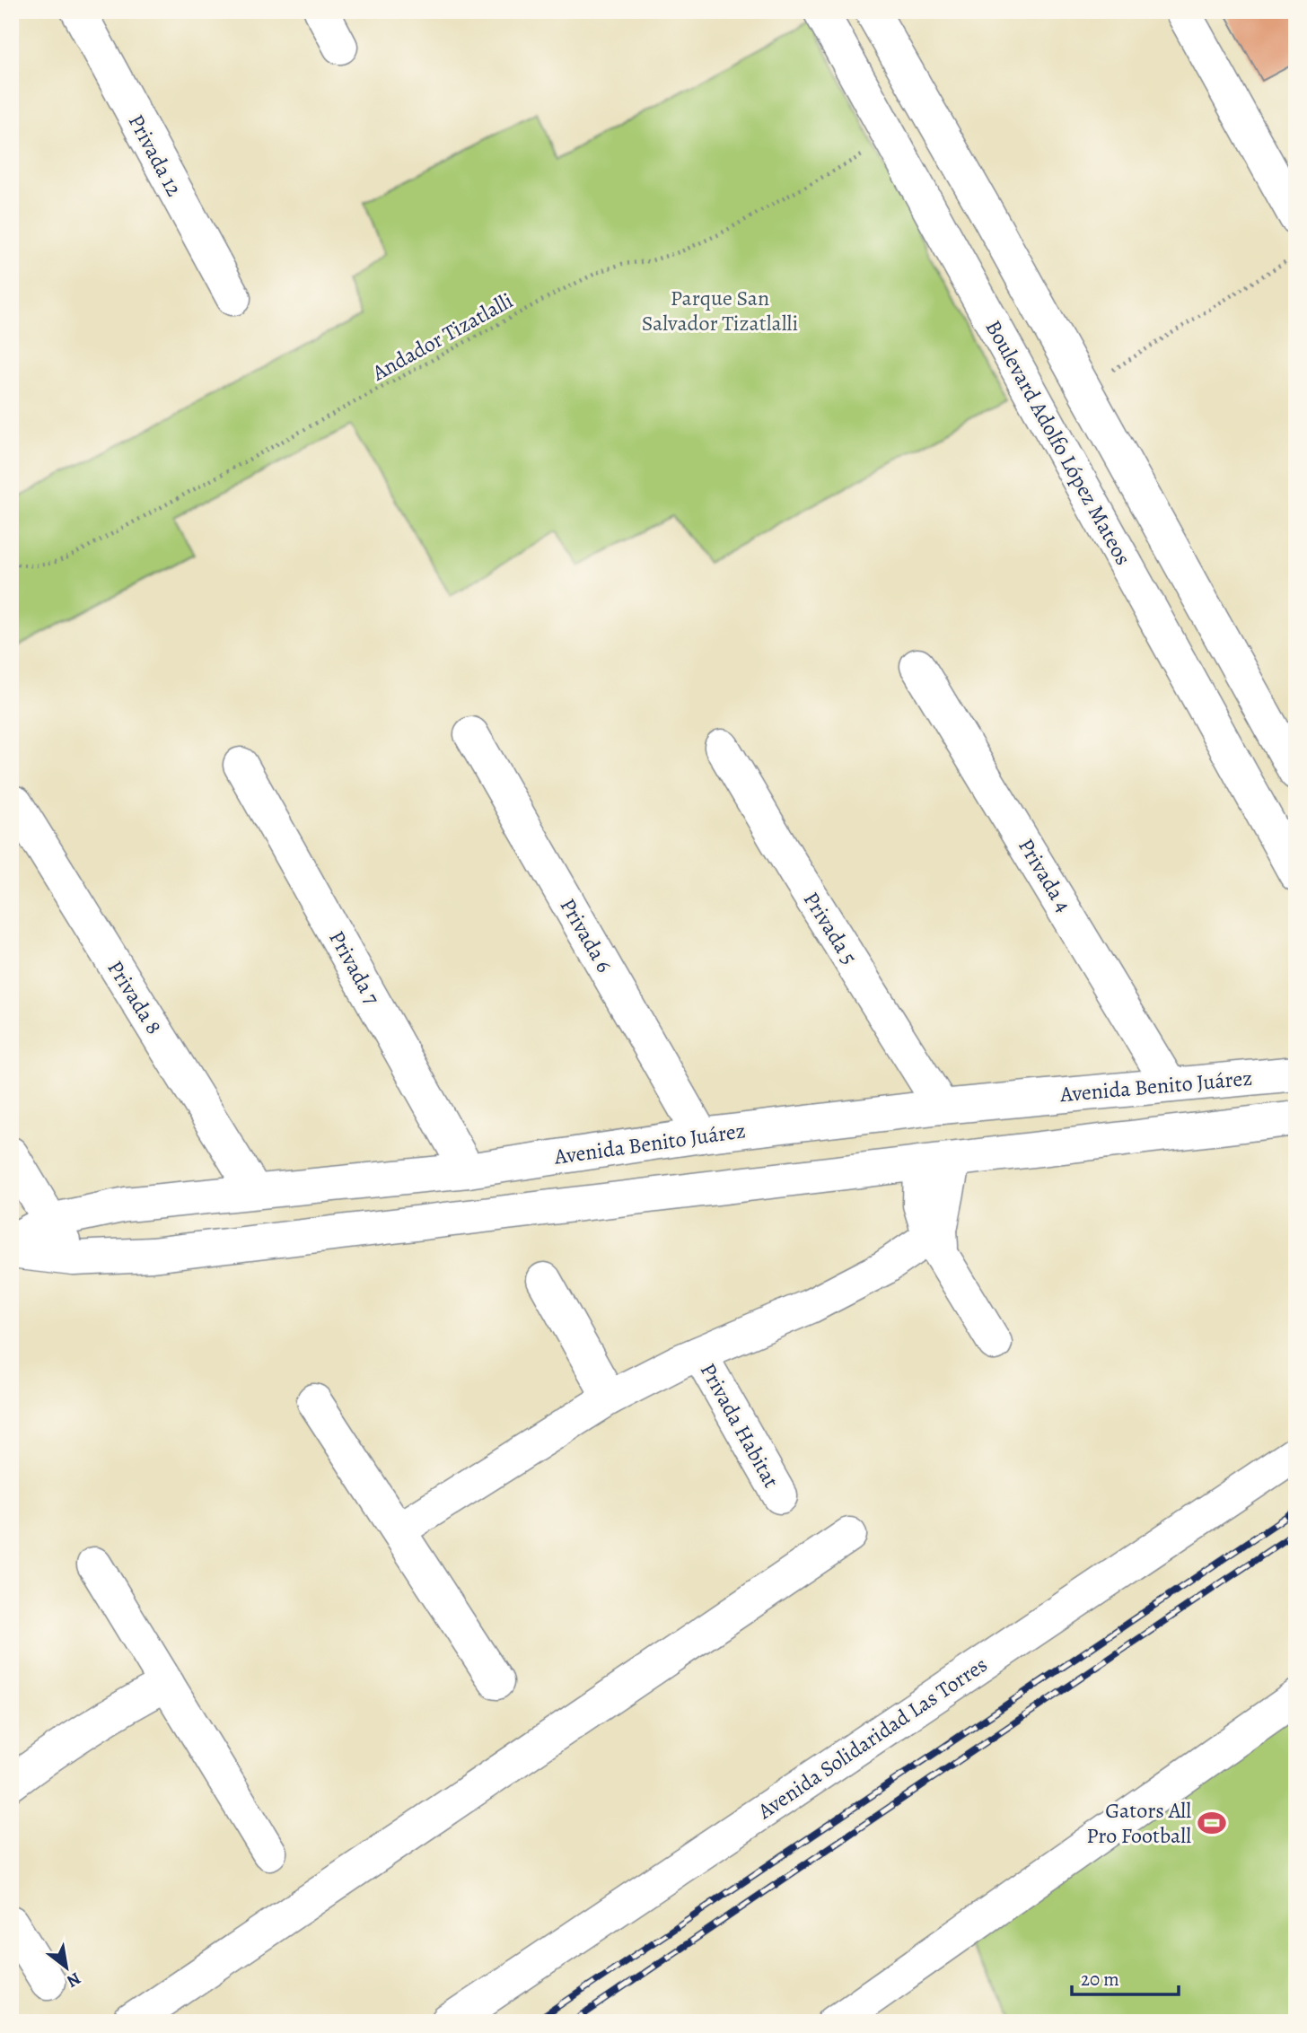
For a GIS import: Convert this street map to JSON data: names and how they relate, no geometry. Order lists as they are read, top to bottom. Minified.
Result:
{"streets":{"street":["Privada 12","Boulevard Adolfo López Mateos","Privada 4","Privada 5","Privada 6","Privada 7","Privada 8","Avenida Benito Juárez","Privada Habitat","Avenida Solidaridad Las Torres"],"path":["Andador Tizatlalli"]},"crossings":[["Andador Tizatlalli","Boulevard Adolfo López Mateos"],["Privada 4","Avenida Benito Juárez"],["Privada 5","Avenida Benito Juárez"],["Privada 6","Avenida Benito Juárez"],["Privada 7","Avenida Benito Juárez"],["Privada 8","Avenida Benito Juárez"]],"parks":["Parque San Salvador Tizatlalli"],"places":{"sports":["Gators All Pro Football"]},"scale_bar":"20 m","north":"bottom right"}
